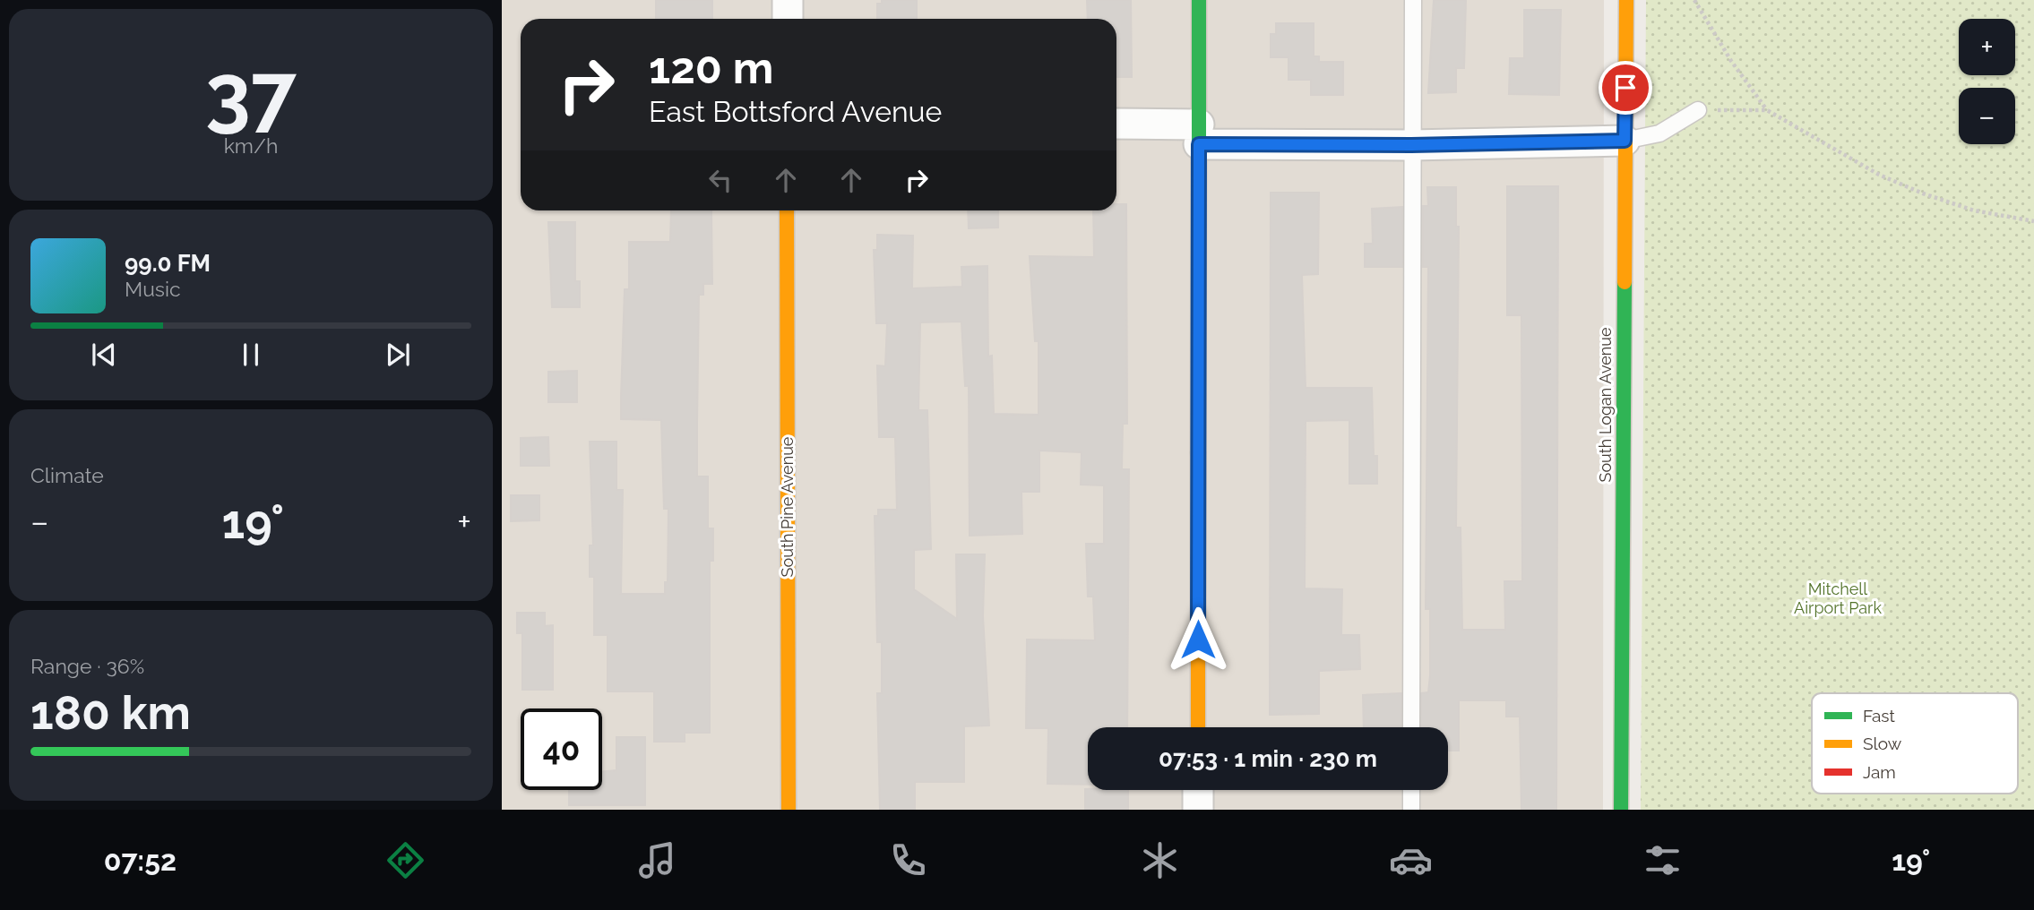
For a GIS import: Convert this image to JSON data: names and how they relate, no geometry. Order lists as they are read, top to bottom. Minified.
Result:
{"streets":{"street":["South Logan Avenue","South Pine Avenue"]},"parks":["Mitchell Airport Park"],"legend":["Fast","Slow","Jam"],"page":{"tile":[["37","km/h"],"Climate",["Range · 36%","180 km"]],"map_buttons":["+","−"],"turn":["120 m","East Bottsford Avenue"],"song":["99.0 FM","Music"],"heat":["−","19°","+"],"limit":"40","trip":"07:53 · 1 min · 230 m","tabs":["07:52","19°"]}}
